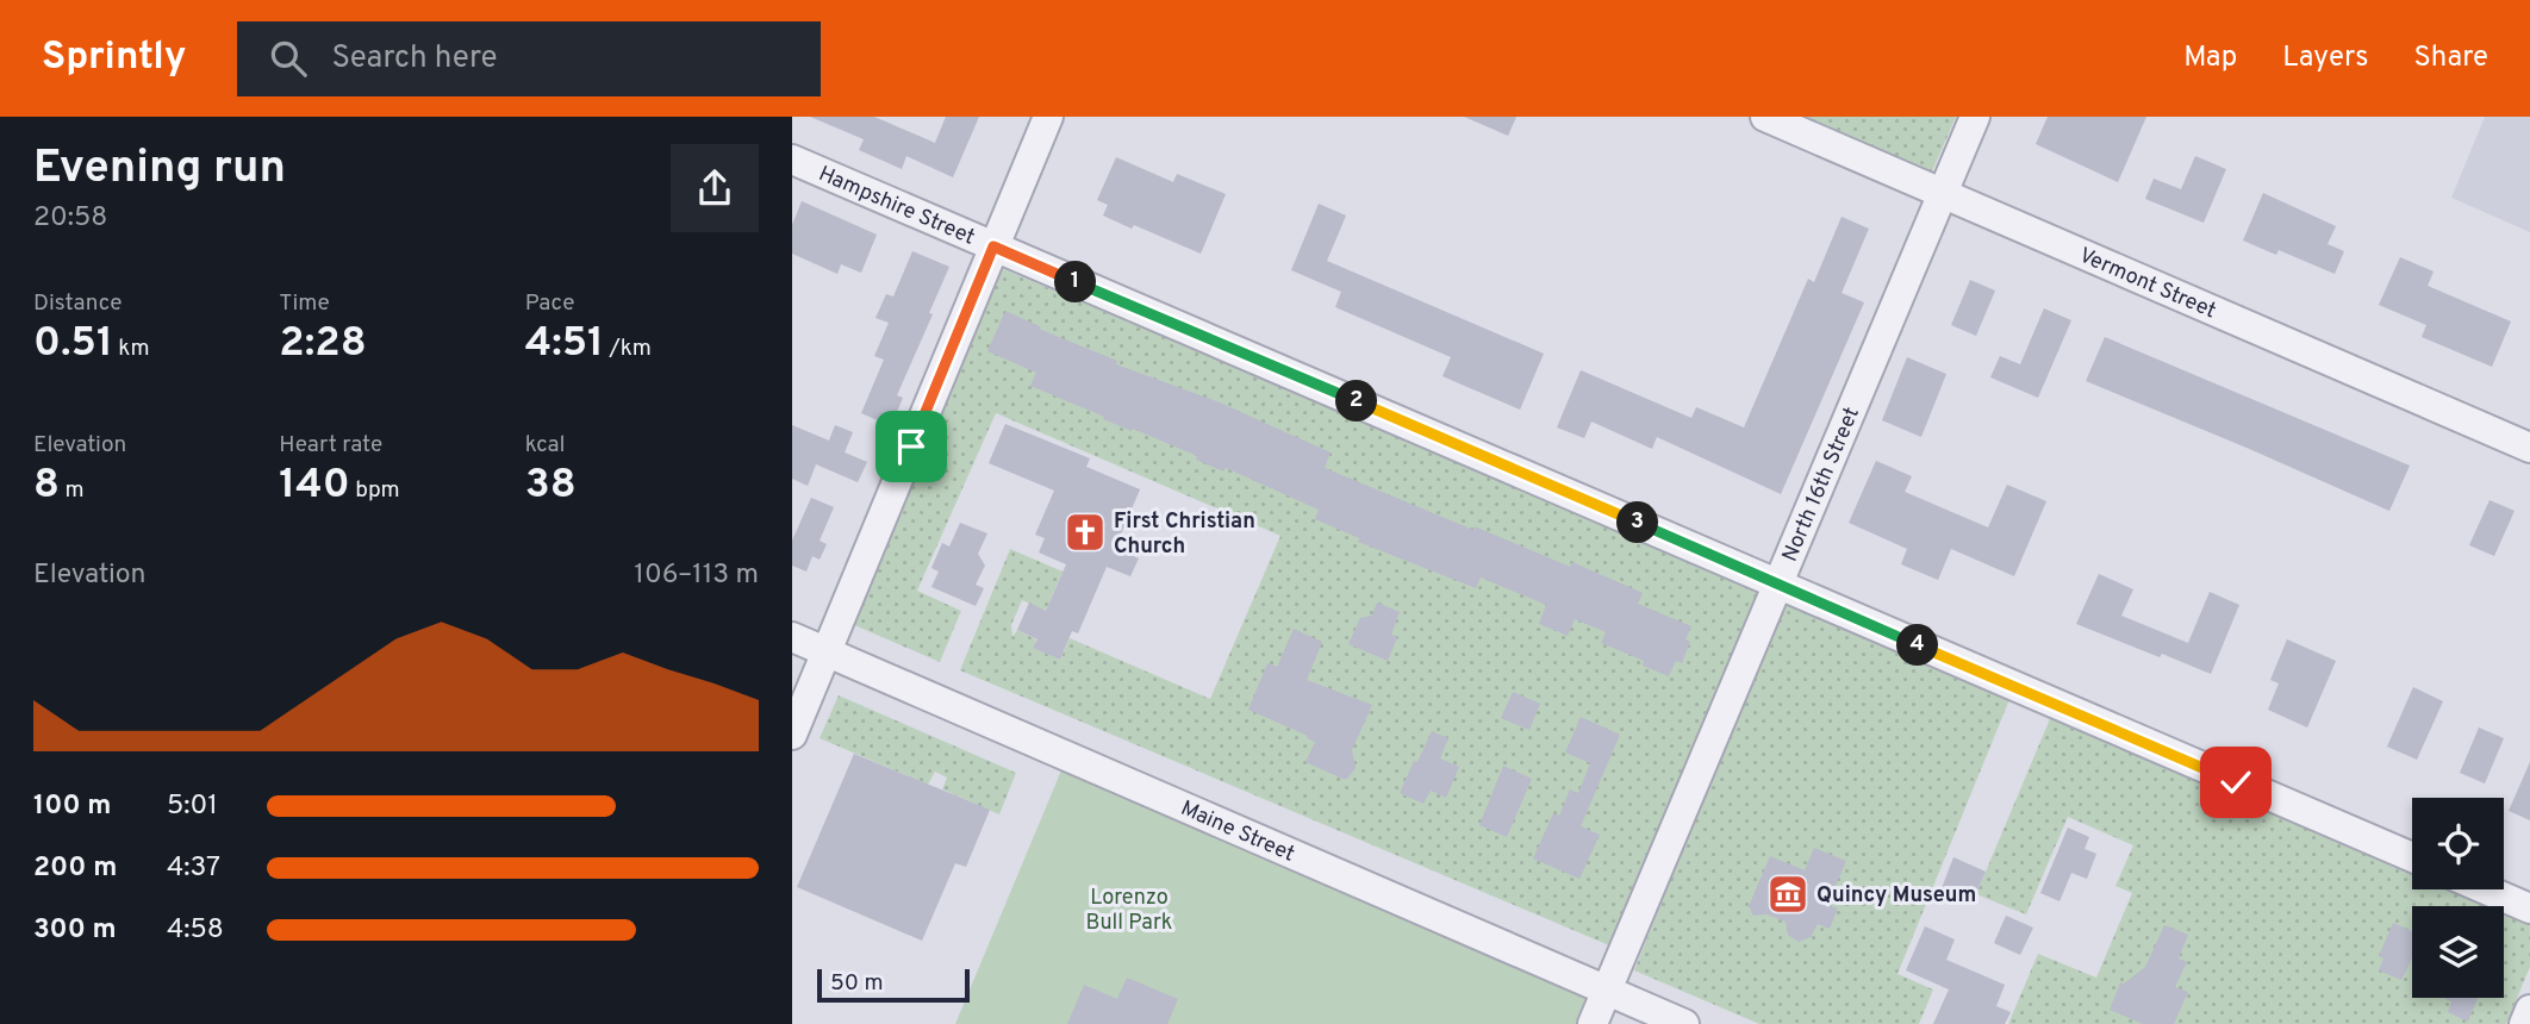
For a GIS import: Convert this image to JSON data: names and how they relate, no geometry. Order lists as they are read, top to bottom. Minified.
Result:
{"streets":{"street":["Hampshire Street","Vermont Street","North 16th Street","Maine Street"]},"crossings":[["Hampshire Street","North 16th Street"],["Vermont Street","North 16th Street"],["North 16th Street","Maine Street"]],"parks":["Lorenzo Bull Park"],"places":{"church":["First Christian Church"],"museum":["Quincy Museum"]},"scale_bar":"50 m","page":{"header":"Sprintly","search":"Search here","nav":["Map","Layers","Share"],"heading":["Evening run","20:58"],"stats":[["Distance","0.51 km"],["Time","2:28"],["Pace","4:51 /km"],["Elevation","8 m"],["Heart rate","140 bpm"],["kcal","38"]],"pins":["1","2","3","4"],"chart":["Elevation","106–113 m"],"list":[{"name":"100 m","note":"5:01"},{"name":"200 m","note":"4:37"},{"name":"300 m","note":"4:58"}],"scale":"50 m"}}
